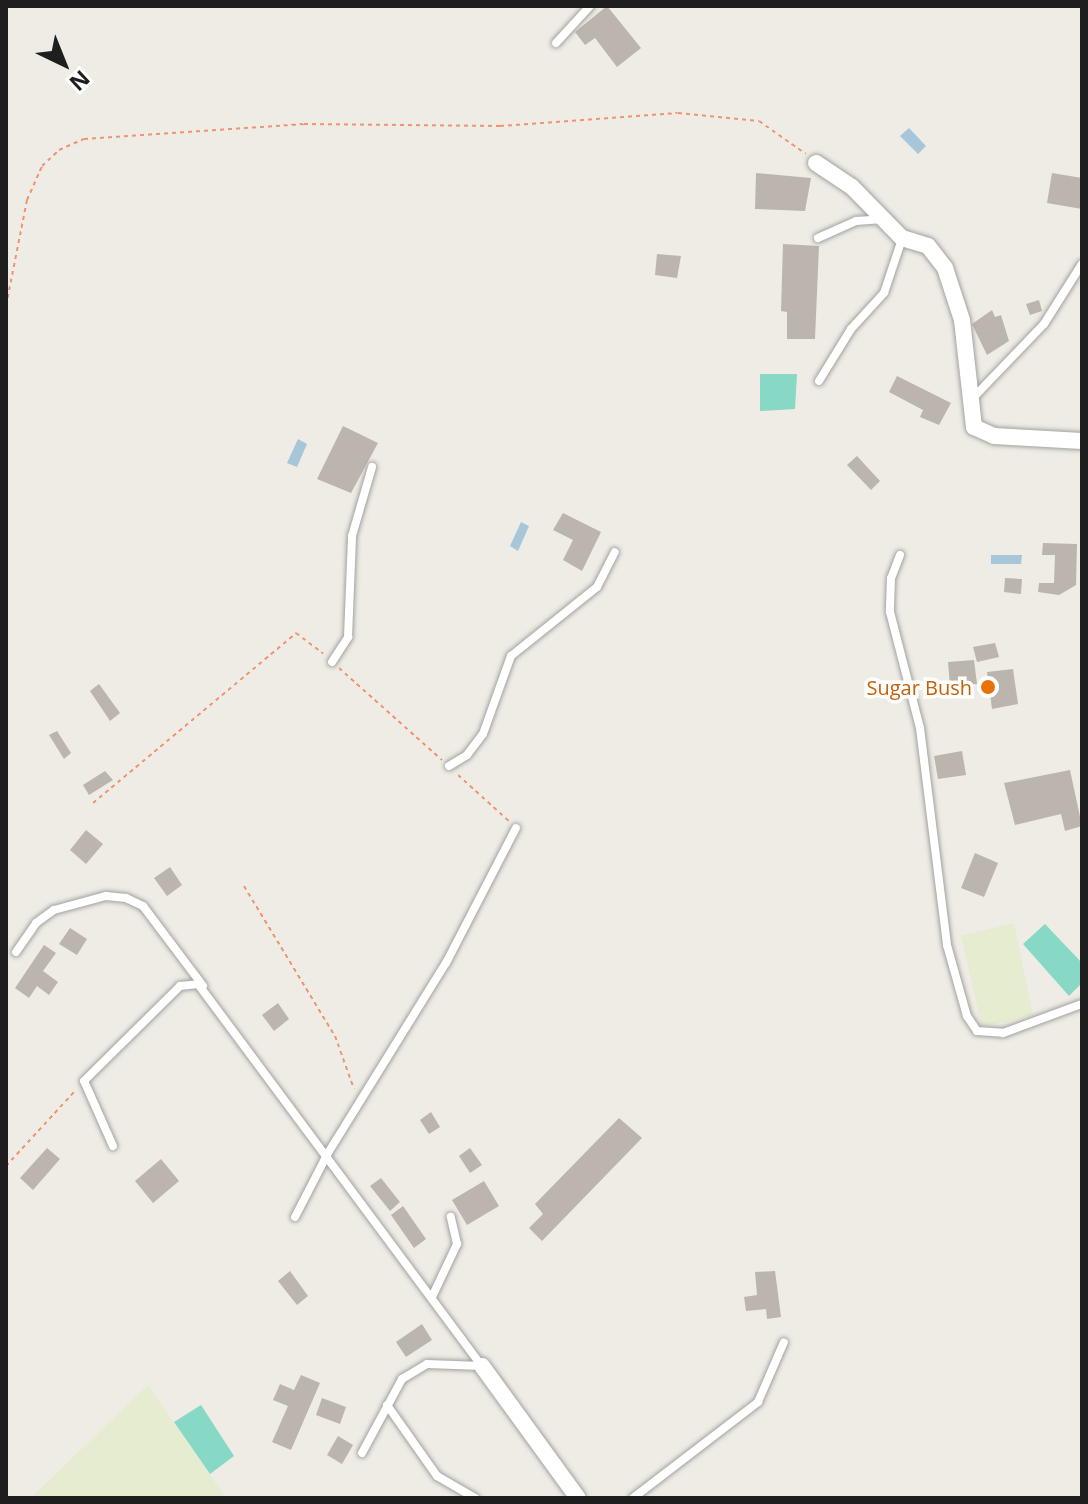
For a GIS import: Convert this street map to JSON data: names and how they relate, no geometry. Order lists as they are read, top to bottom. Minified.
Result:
{"places":["Sugar Bush"],"north":"bottom right"}
